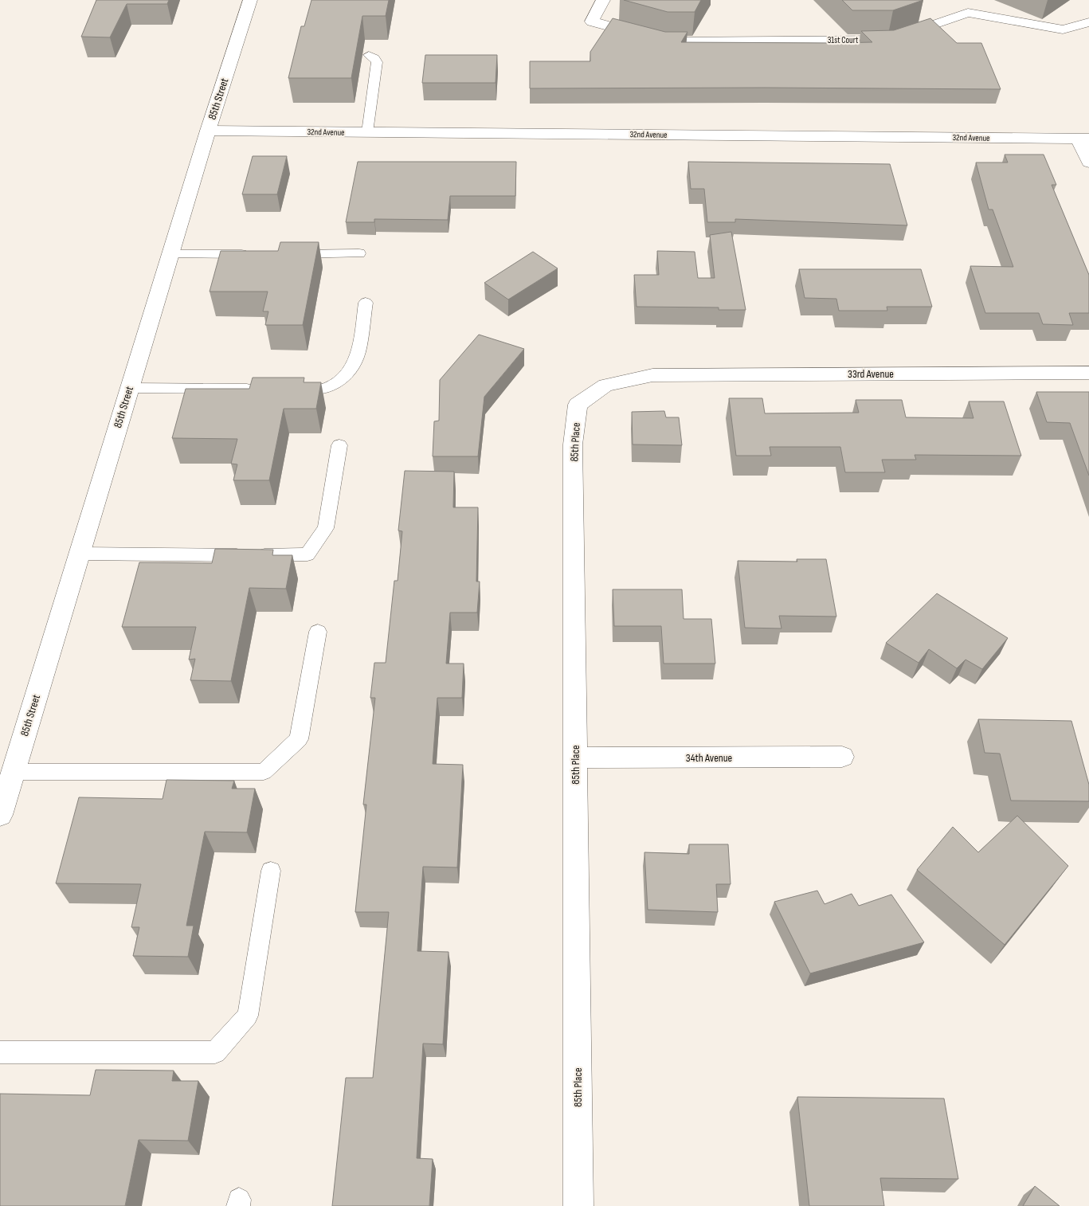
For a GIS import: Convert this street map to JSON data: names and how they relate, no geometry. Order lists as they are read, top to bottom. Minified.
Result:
{"streets":{"street":["31st Court","85th Street","32nd Avenue","33rd Avenue","85th Place","34th Avenue"]},"crossings":[["85th Street","32nd Avenue"],["33rd Avenue","85th Place"],["85th Place","34th Avenue"]]}
